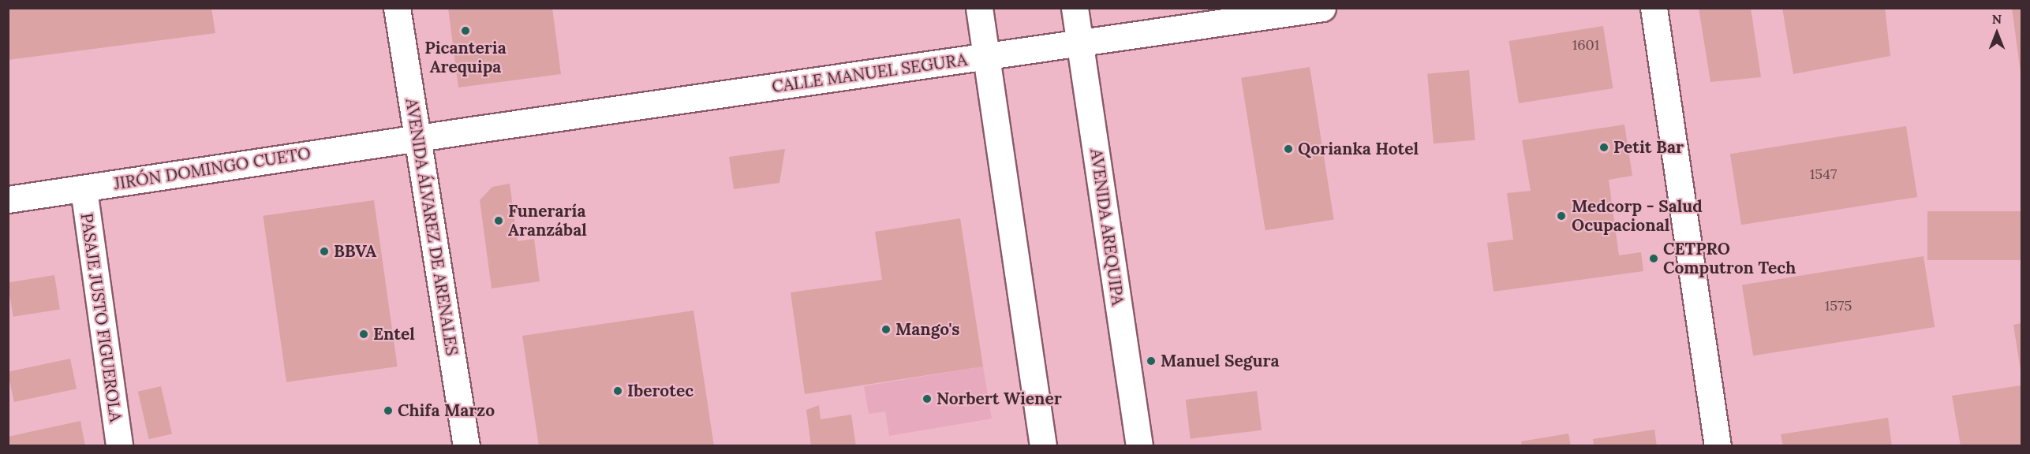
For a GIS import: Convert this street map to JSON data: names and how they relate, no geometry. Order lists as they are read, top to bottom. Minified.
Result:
{"streets":{"main road":["CALLE MANUEL SEGURA","JIRÓN DOMINGO CUETO","AVENIDA ÁLVAREZ DE ARENALES","AVENIDA AREQUIPA","PASAJE JUSTO FIGUEROLA"]},"crossings":[["CALLE MANUEL SEGURA","JIRÓN DOMINGO CUETO"],["CALLE MANUEL SEGURA","AVENIDA ÁLVAREZ DE ARENALES"],["CALLE MANUEL SEGURA","AVENIDA AREQUIPA"],["JIRÓN DOMINGO CUETO","AVENIDA ÁLVAREZ DE ARENALES"],["JIRÓN DOMINGO CUETO","PASAJE JUSTO FIGUEROLA"]],"places":["Picanteria Arequipa","Petit Bar","Qorianka Hotel","Medcorp - Salud Ocupacional","Funeraría Aranzábal","BBVA","CETPRO Computron Tech","Mango's","Entel","Manuel Segura","Iberotec","Norbert Wiener","Chifa Marzo"],"house_numbers":["1601","1547","1575"],"north":"top"}
